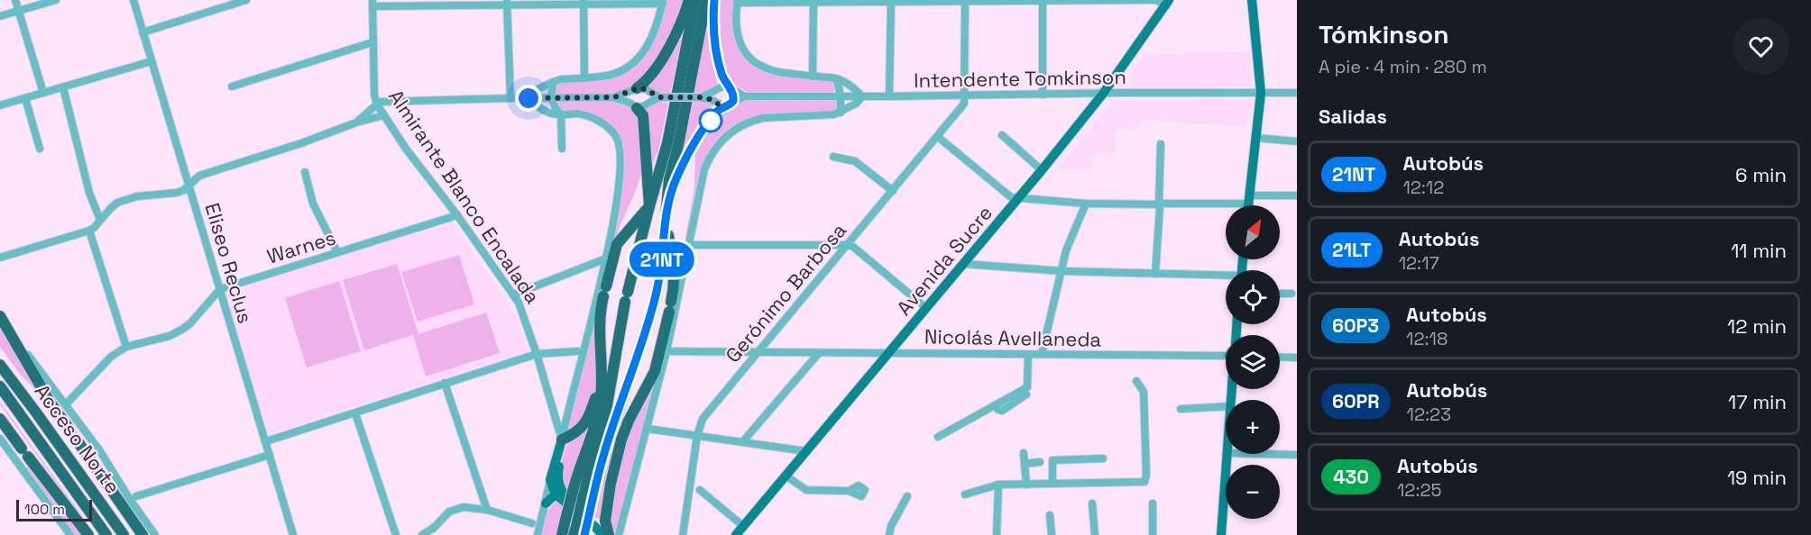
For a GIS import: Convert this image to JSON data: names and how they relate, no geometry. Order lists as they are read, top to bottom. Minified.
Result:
{"streets":{"highway":["Acceso Norte"],"main road":["Almirante Blanco Encalada","Avenida Sucre"],"street":["Intendente Tomkinson","Warnes","Eliseo Reclus","Gerónimo Barbosa","Nicolás Avellaneda"]},"crossings":[["Intendente Tomkinson","Avenida Sucre"],["Intendente Tomkinson","Gerónimo Barbosa"],["Almirante Blanco Encalada","Warnes"],["Warnes","Eliseo Reclus"],["Avenida Sucre","Nicolás Avellaneda"],["Gerónimo Barbosa","Nicolás Avellaneda"]],"lines":["bus line 21NT"],"scale_bar":"100 m","north":"top right","page":{"on_map":"21NT","heading":[["Tómkinson","A pie · 4 min · 280 m"],"Salidas"],"list":[{"mark":"21NT","name":"Autobús","note":"12:12","value":"6 min"},{"mark":"21LT","name":"Autobús","note":"12:17","value":"11 min"},{"mark":"60P3","name":"Autobús","note":"12:18","value":"12 min"},{"mark":"60PR","name":"Autobús","note":"12:23","value":"17 min"},{"mark":"430","name":"Autobús","note":"12:25","value":"19 min"}],"map_buttons":["+","−"],"scale":"100 m"}}
